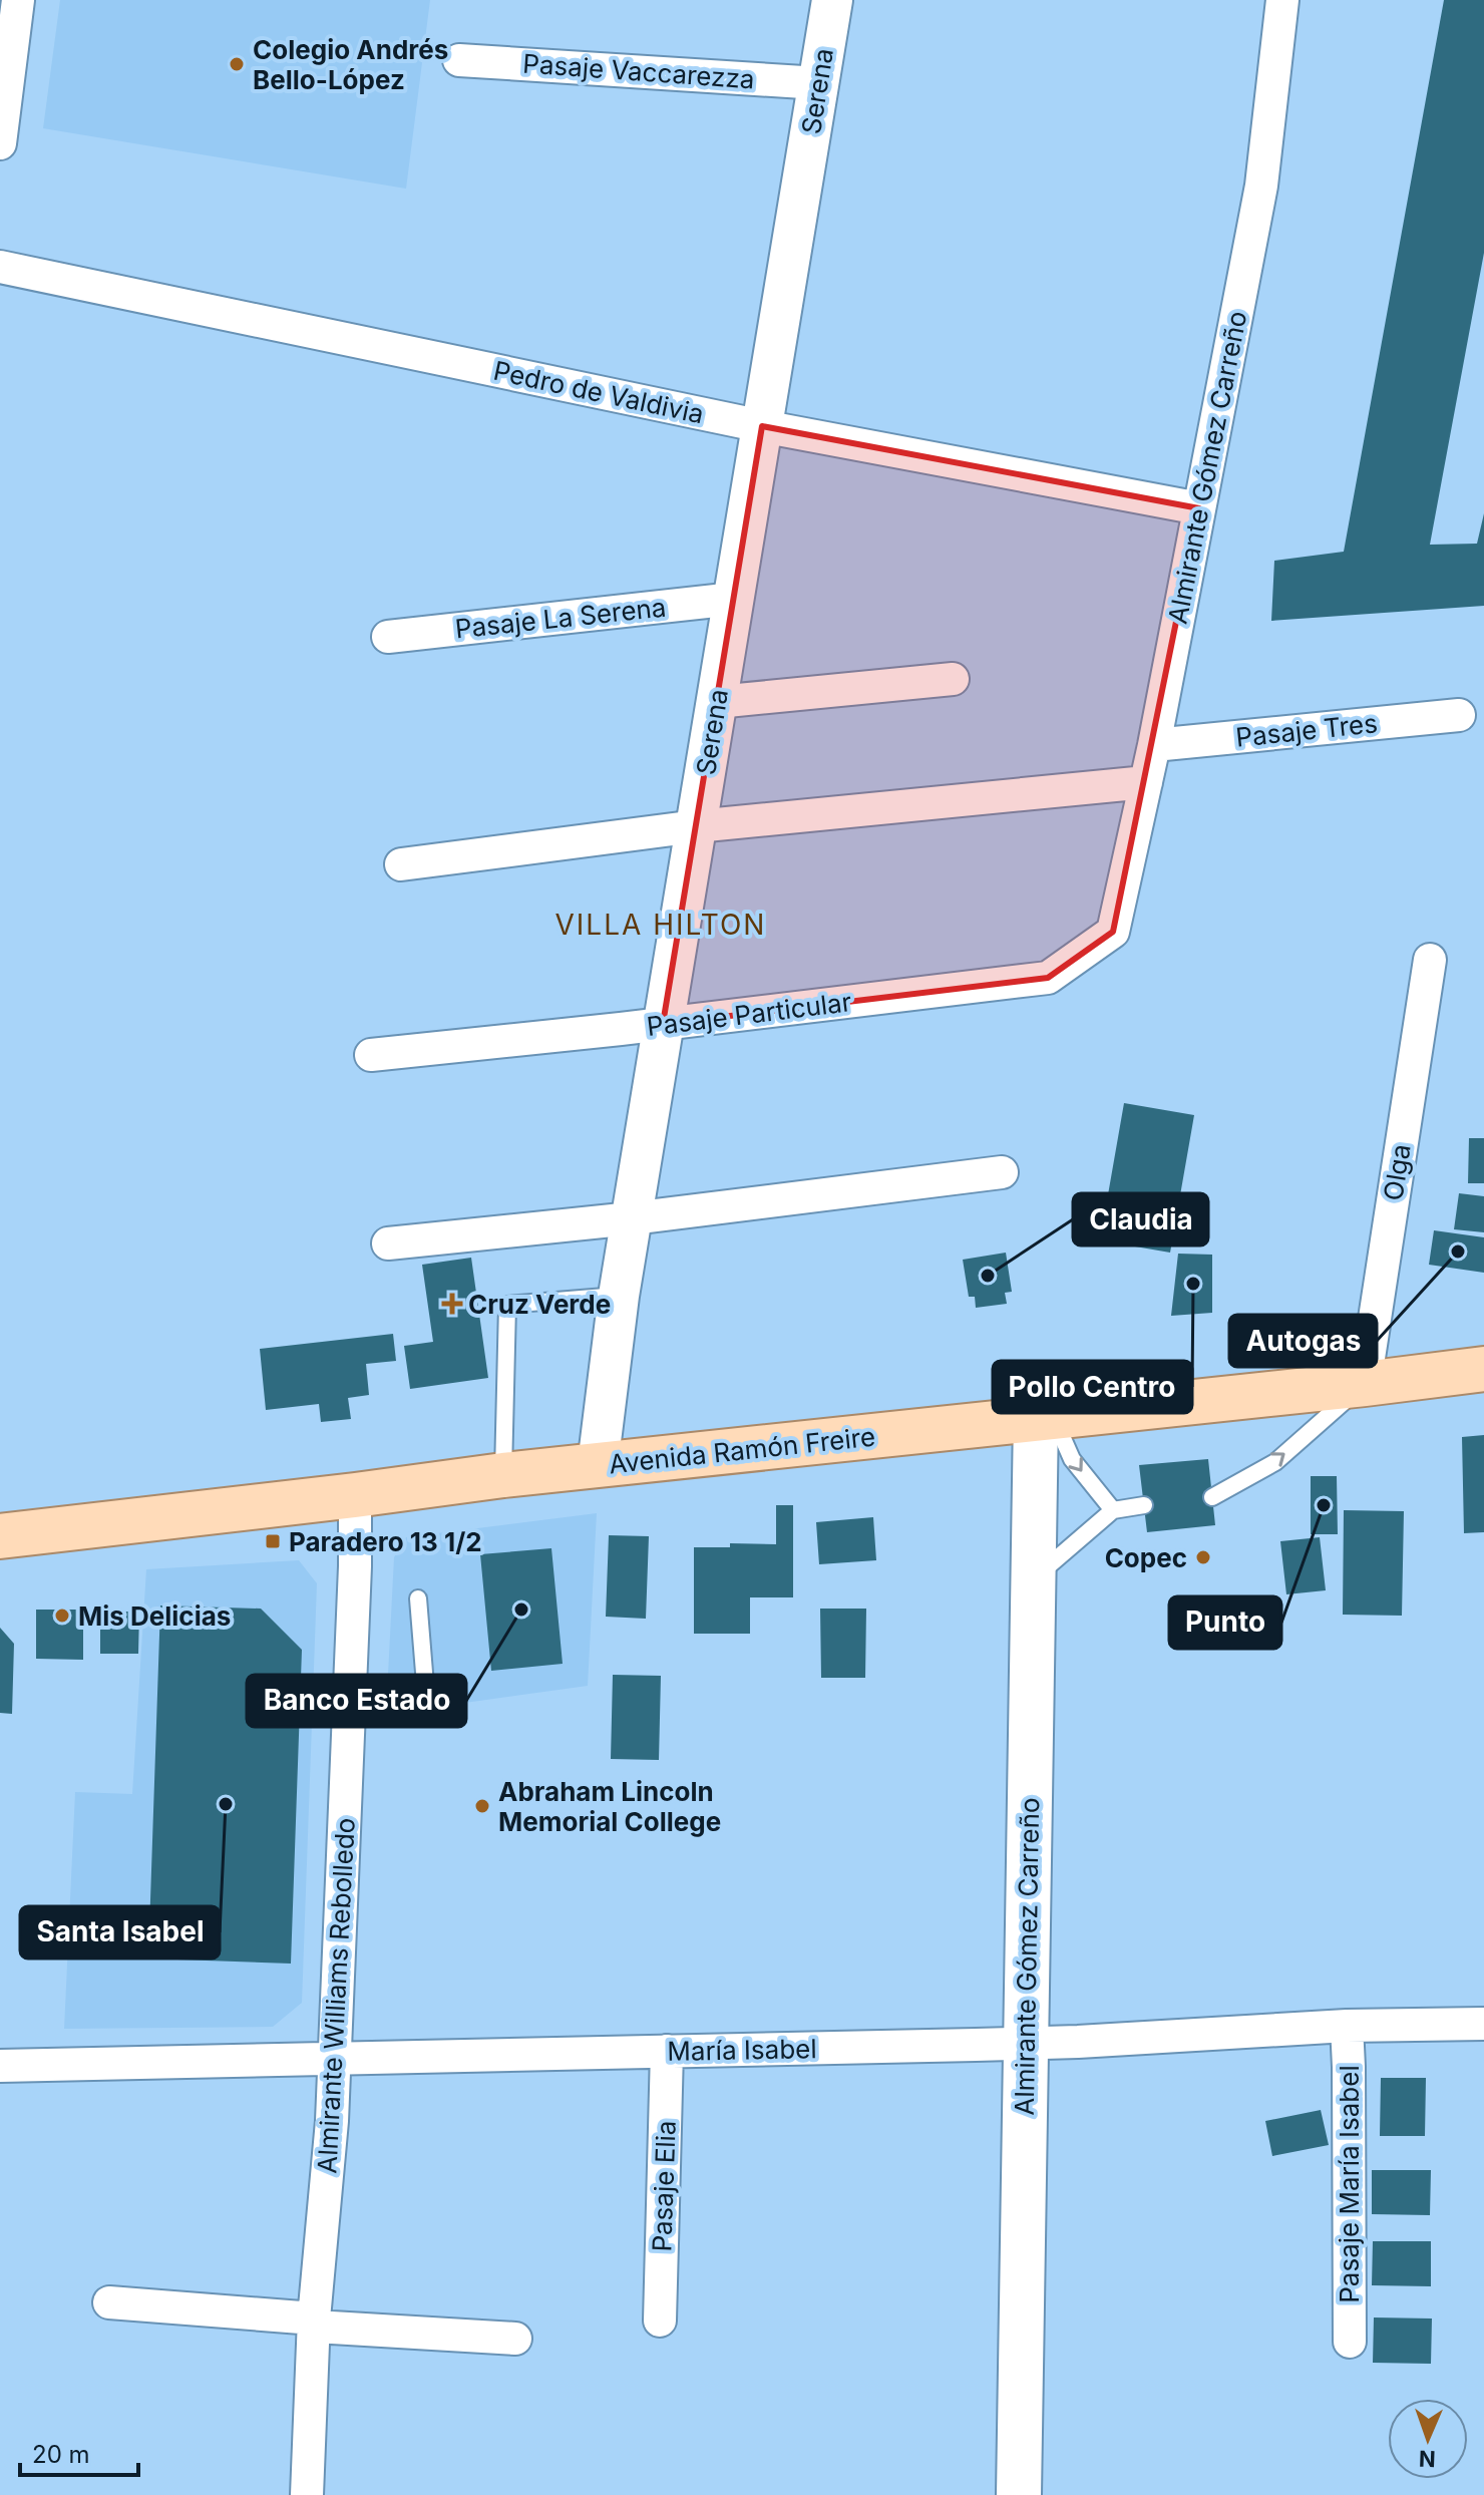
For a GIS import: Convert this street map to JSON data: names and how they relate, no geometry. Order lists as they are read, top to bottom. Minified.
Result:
{"streets":{"main road":["Almirante Gómez Carreño","Avenida Ramón Freire"],"street":["Pasaje Vaccarezza","Serena","Pedro de Valdivia","Pasaje La Serena","Pasaje Tres","Pasaje Particular","Olga","Almirante Williams Rebolledo","María Isabel","Pasaje María Isabel","Pasaje Elia"]},"crossings":[["Pasaje Vaccarezza","Serena"],["Serena","Pedro de Valdivia"],["Serena","Pasaje La Serena"],["Serena","Pasaje Particular"],["Serena","Avenida Ramón Freire"],["Pedro de Valdivia","Almirante Gómez Carreño"],["Almirante Gómez Carreño","Pasaje Tres"],["Almirante Gómez Carreño","Pasaje Particular"],["Almirante Gómez Carreño","Avenida Ramón Freire"],["Almirante Gómez Carreño","María Isabel"],["Olga","Avenida Ramón Freire"],["Avenida Ramón Freire","Almirante Williams Rebolledo"],["Almirante Williams Rebolledo","María Isabel"],["María Isabel","Pasaje María Isabel"],["María Isabel","Pasaje Elia"]],"districts":["VILLA HILTON"],"places":{"other":["Colegio Andrés Bello-López","Autogas","Claudia","Pollo Centro","Punto","Copec","Banco Estado","Mis Delicias","Santa Isabel","Abraham Lincoln Memorial College"],"health":["Cruz Verde"],"transit":["Paradero 13 1/2"]},"scale_bar":"20 m","north":"bottom"}
